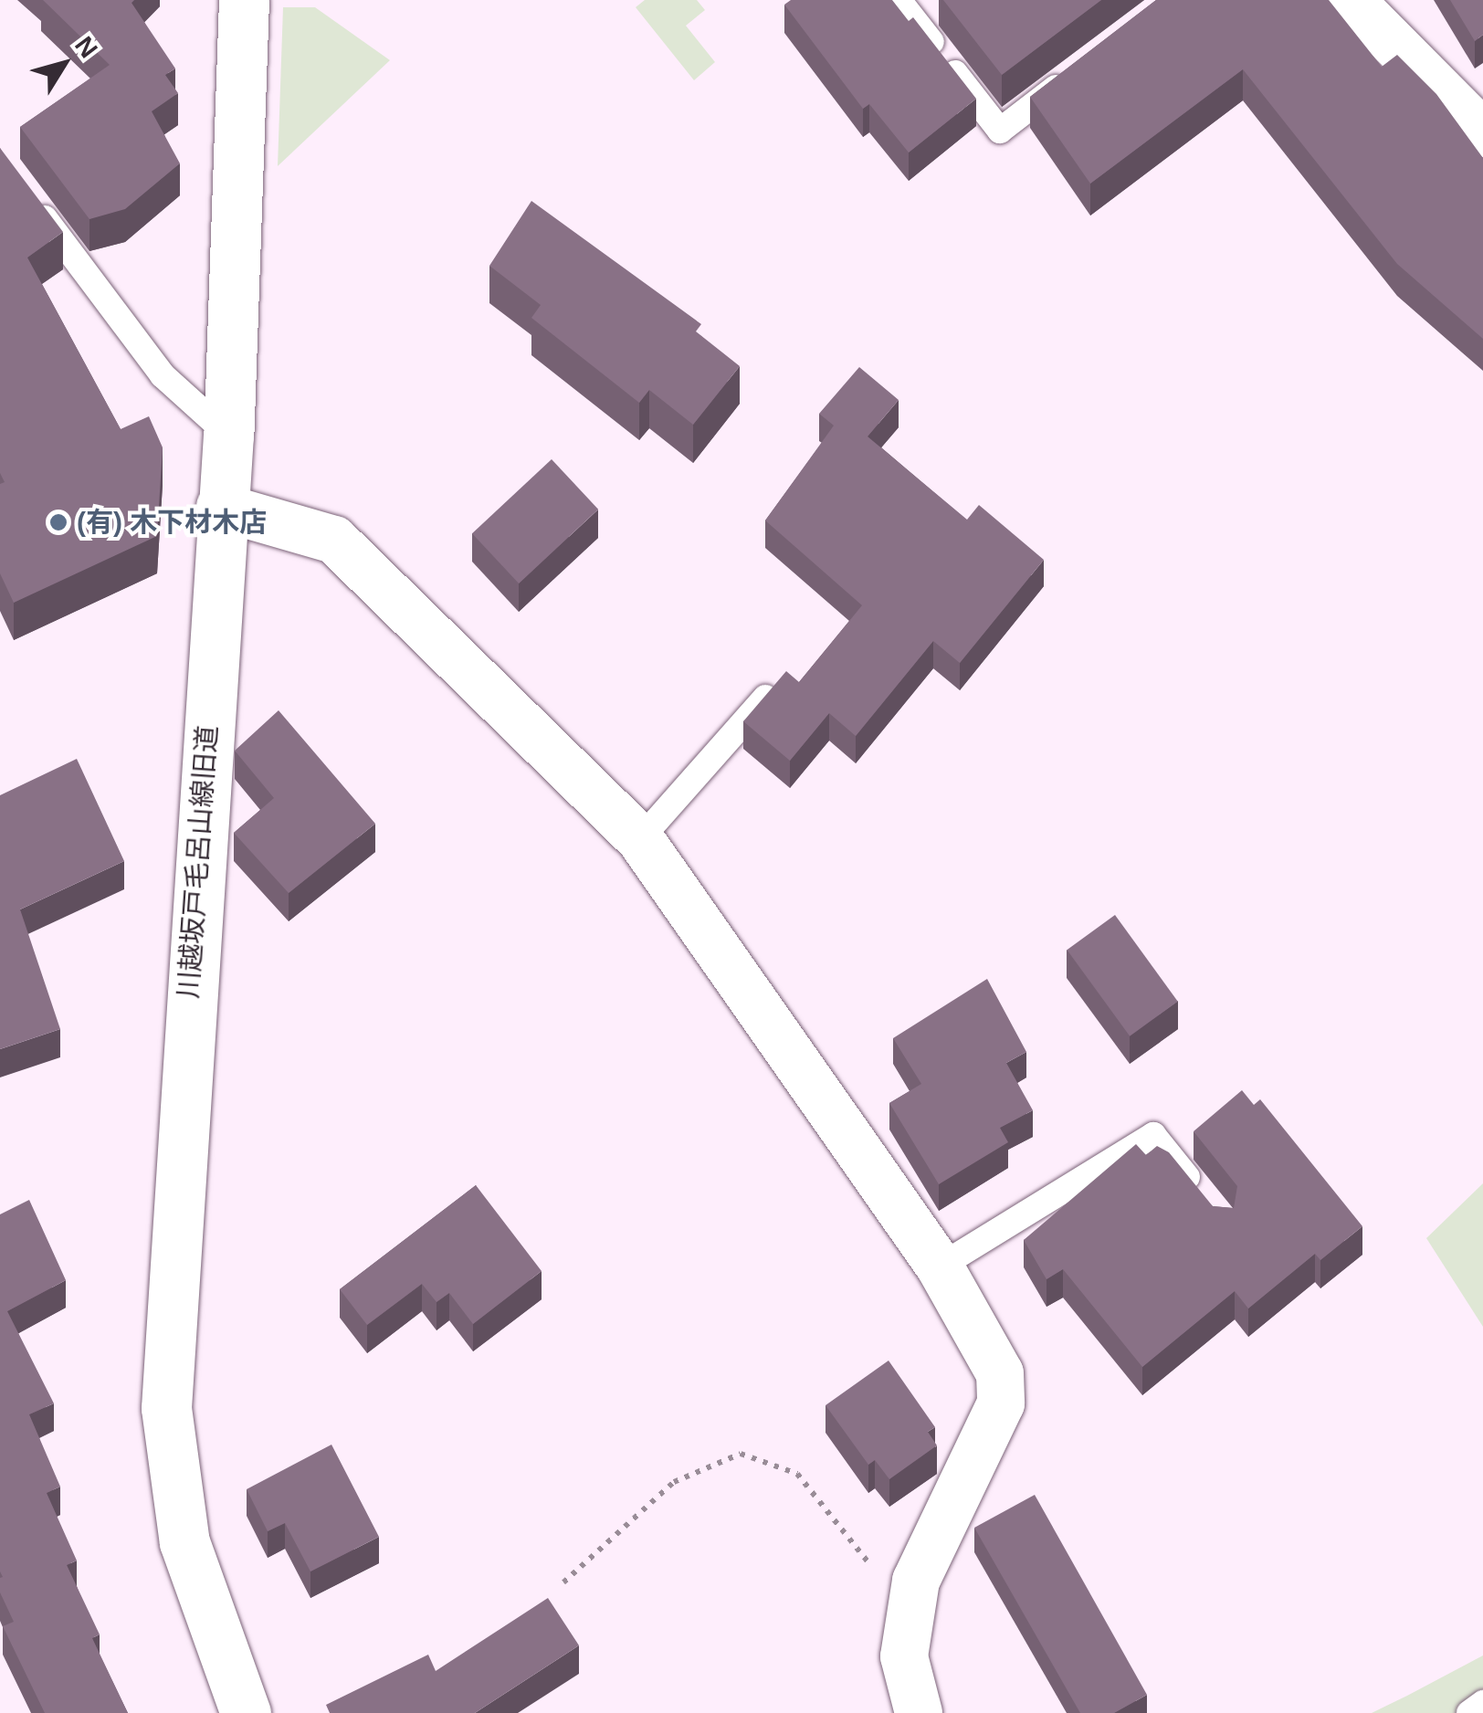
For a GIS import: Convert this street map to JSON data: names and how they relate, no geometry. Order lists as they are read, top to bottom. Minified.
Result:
{"streets":{"street":["川越坂戸毛呂山線旧道"]},"places":["(有) 木下材木店"],"north":"top right"}
